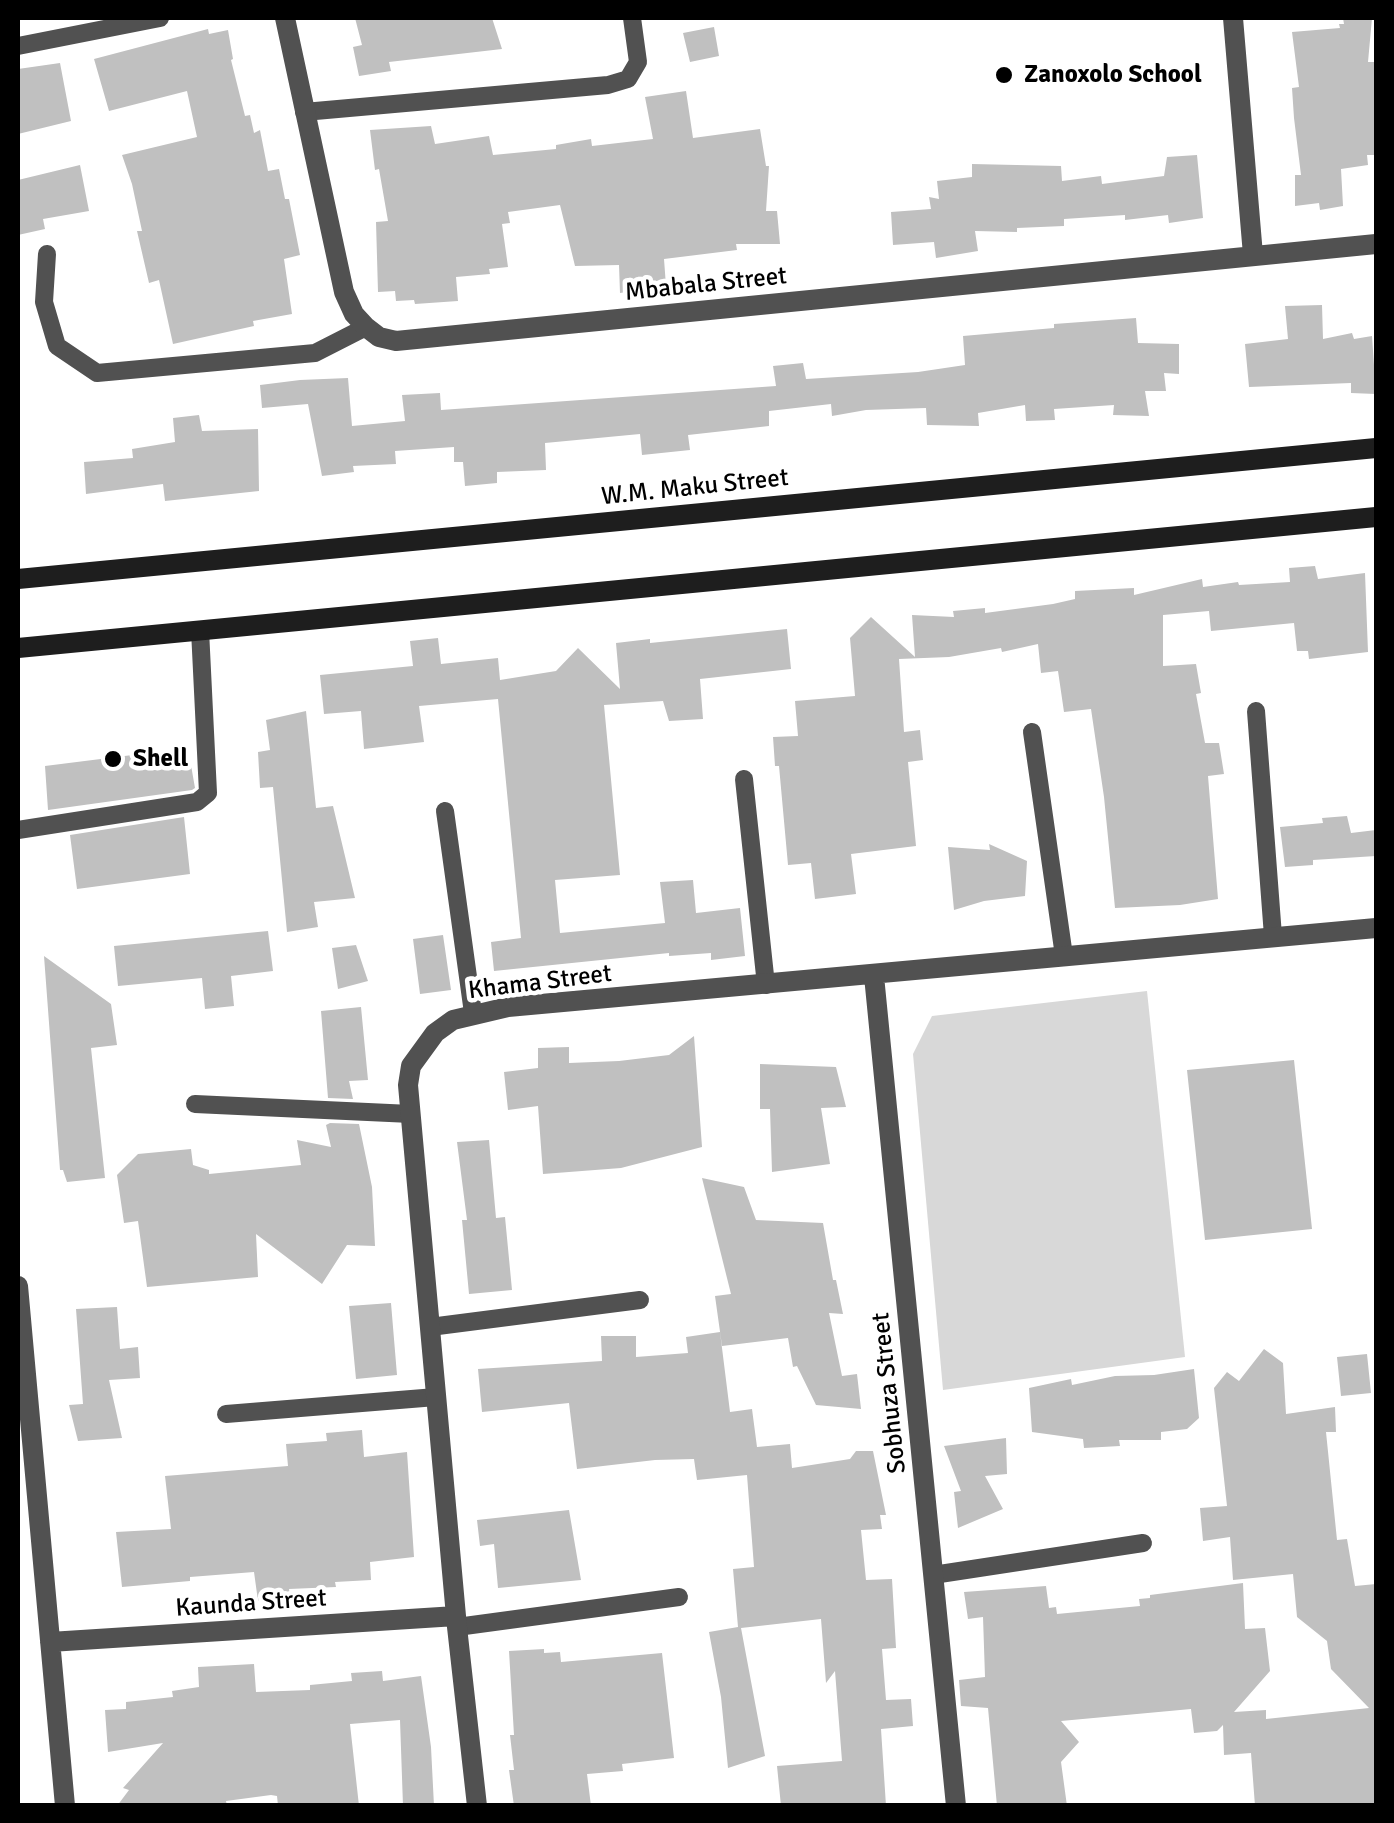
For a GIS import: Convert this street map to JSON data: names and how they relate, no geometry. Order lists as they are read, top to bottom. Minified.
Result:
{"streets":{"street":["Mbabala Street","W.M. Maku Street","Khama Street","Sobhuza Street","Kaunda Street"]},"crossings":[["Khama Street","Sobhuza Street"],["Khama Street","Kaunda Street"]],"places":["Zanoxolo School","Shell"]}
